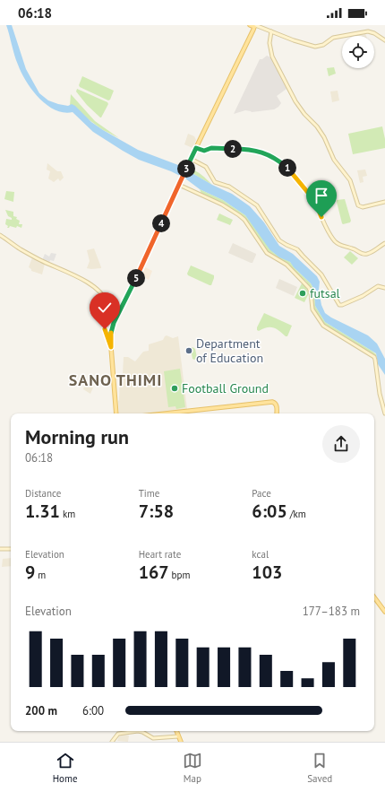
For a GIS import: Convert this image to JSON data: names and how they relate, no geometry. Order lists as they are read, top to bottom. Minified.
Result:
{"districts":["SANO THIMI"],"places":["futsal","Department of Education","Football Ground"],"page":{"status":"06:18","pins":["2","1","3","4","5"],"heading":["Morning run","06:18"],"stats":[["Distance","1.31 km"],["Time","7:58"],["Pace","6:05 /km"],["Elevation","9 m"],["Heart rate","167 bpm"],["kcal","103"]],"chart":["Elevation","177–183 m"],"list":[{"name":"200 m","note":"6:00"}],"tabs":["Home","Map","Saved"]}}
